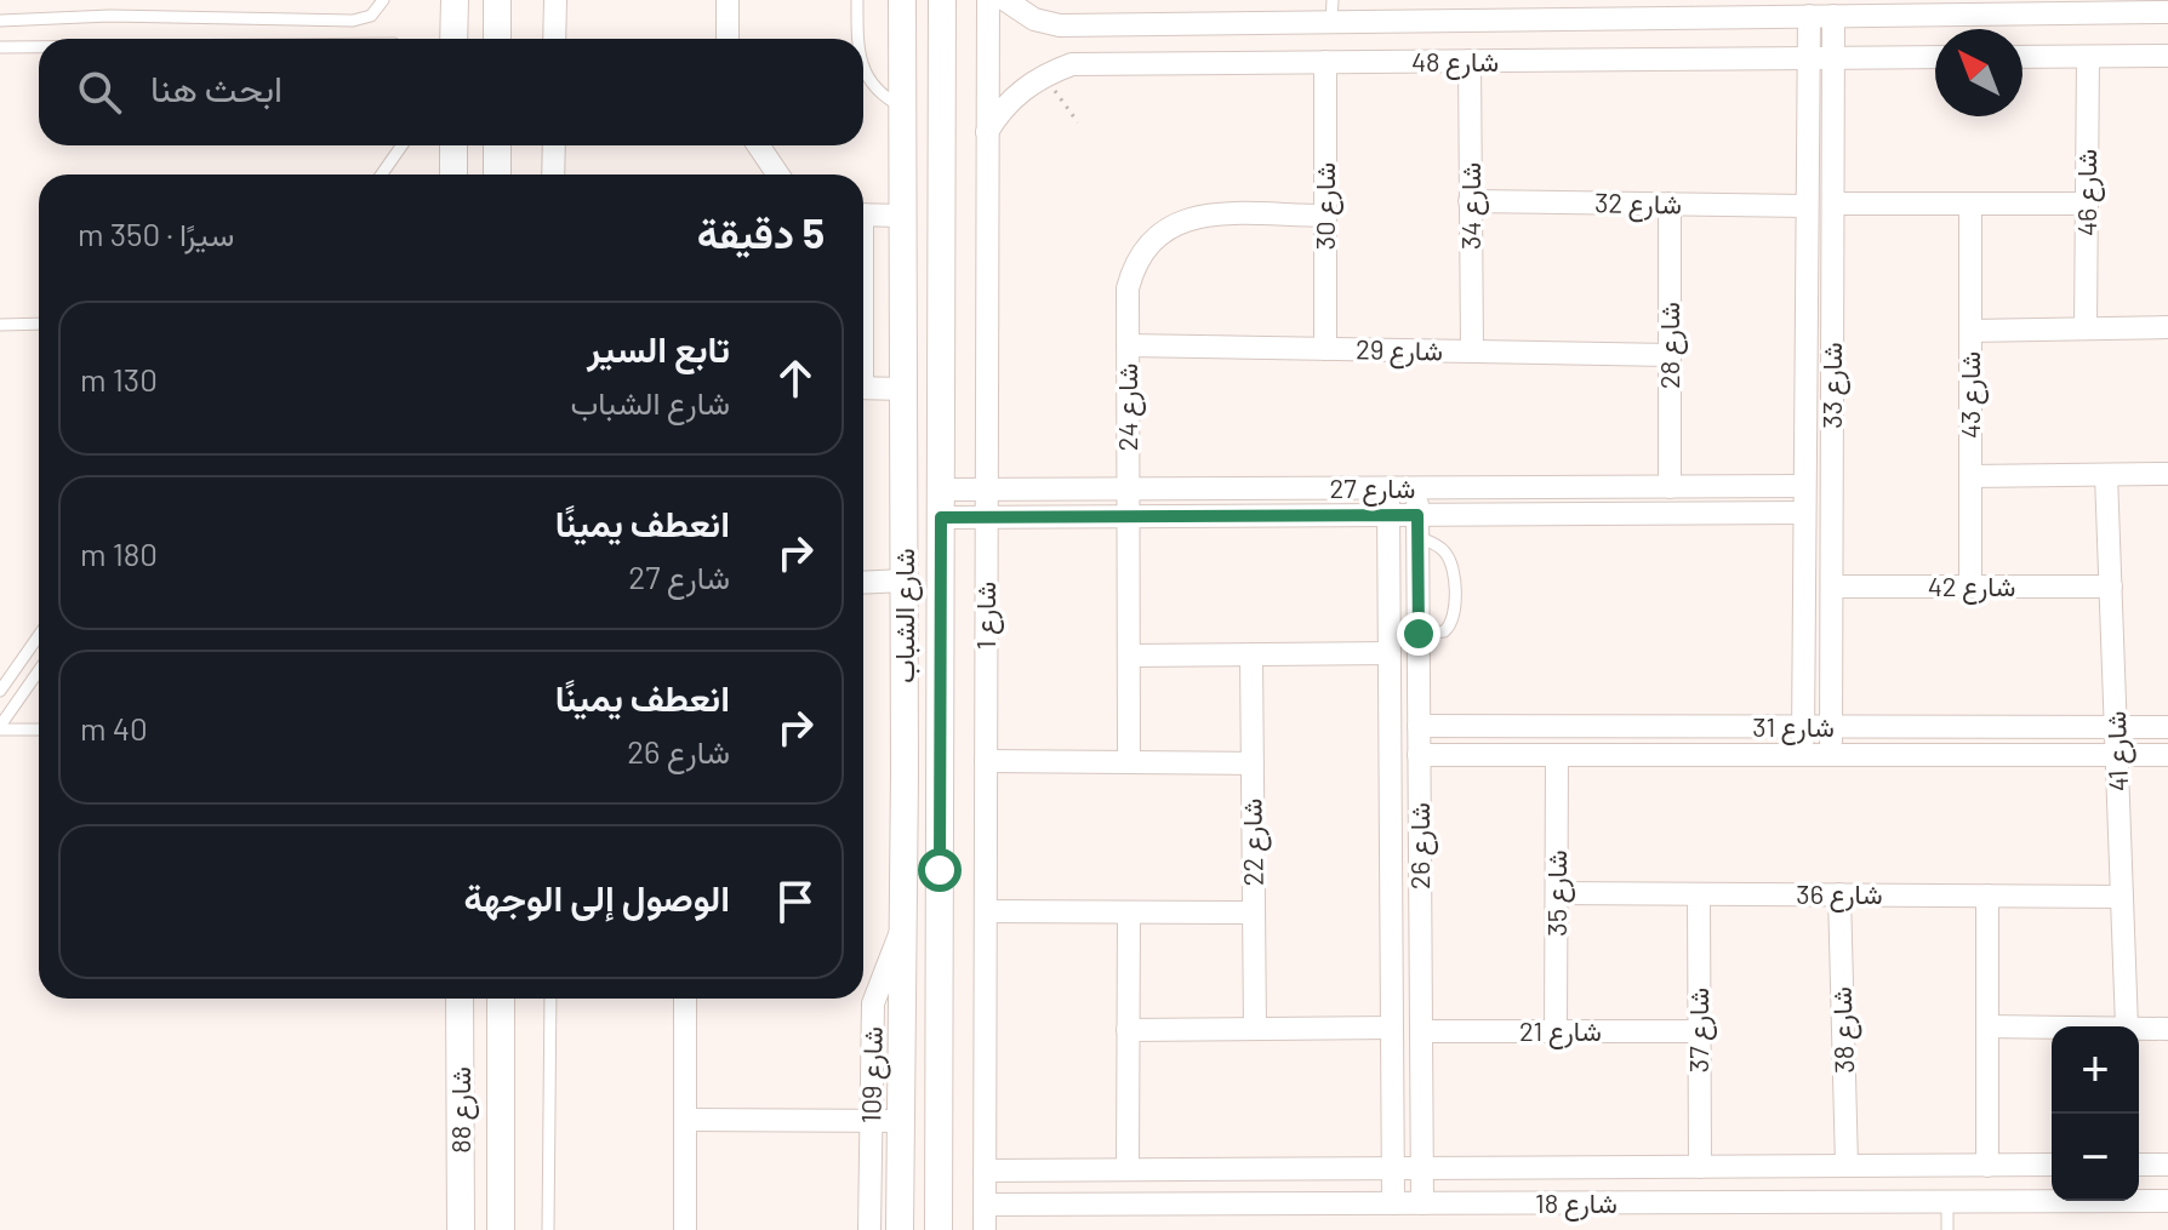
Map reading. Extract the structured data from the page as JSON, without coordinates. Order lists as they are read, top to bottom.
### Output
{
  "streets": {
    "street": [
      "شارع 48",
      "شارع 46",
      "شارع 32",
      "شارع 30",
      "شارع 34",
      "شارع 28",
      "شارع 29",
      "شارع 33",
      "شارع 43",
      "شارع 24",
      "شارع 27",
      "شارع 42",
      "شارع الشباب",
      "شارع 1",
      "شارع 31",
      "شارع 41",
      "شارع 22",
      "شارع 26",
      "شارع 35",
      "شارع 36",
      "شارع 37",
      "شارع 38",
      "شارع 21",
      "شارع 109",
      "شارع 88",
      "شارع 18"
    ]
  },
  "crossings": [
    ["شارع 48", "شارع 30"],
    ["شارع 48", "شارع 34"],
    ["شارع 48", "شارع 33"],
    ["شارع 48", "شارع 1"],
    ["شارع 32", "شارع 34"],
    ["شارع 32", "شارع 28"],
    ["شارع 32", "شارع 33"],
    ["شارع 30", "شارع 29"],
    ["شارع 30", "شارع 24"],
    ["شارع 34", "شارع 29"],
    ["شارع 28", "شارع 29"],
    ["شارع 28", "شارع 27"],
    ["شارع 29", "شارع 24"],
    ["شارع 33", "شارع 27"],
    ["شارع 33", "شارع 42"],
    ["شارع 33", "شارع 31"],
    ["شارع 43", "شارع 42"],
    ["شارع 24", "شارع 27"],
    ["شارع 27", "شارع الشباب"],
    ["شارع 27", "شارع 1"],
    ["شارع 27", "شارع 26"],
    ["شارع 42", "شارع 41"],
    ["شارع الشباب", "شارع 109"],
    ["شارع 1", "شارع 18"],
    ["شارع 31", "شارع 41"],
    ["شارع 31", "شارع 26"],
    ["شارع 31", "شارع 35"],
    ["شارع 41", "شارع 36"],
    ["شارع 26", "شارع 21"],
    ["شارع 26", "شارع 18"],
    ["شارع 35", "شارع 36"],
    ["شارع 35", "شارع 21"],
    ["شارع 36", "شارع 37"],
    ["شارع 36", "شارع 38"],
    ["شارع 37", "شارع 21"],
    ["شارع 37", "شارع 18"],
    ["شارع 38", "شارع 18"]
  ],
  "north": "top left",
  "page": {
    "search": "ابحث هنا",
    "heading": ["5 دقيقة", "سيرًا · 350 m"],
    "list": [
      ["تابع السير", "شارع الشباب", "130 m"],
      ["انعطف يمينًا", "شارع 27", "180 m"],
      ["انعطف يمينًا", "شارع 26", "40 m"],
      "الوصول إلى الوجهة"
    ],
    "map_buttons": ["+", "−"]
  }
}
